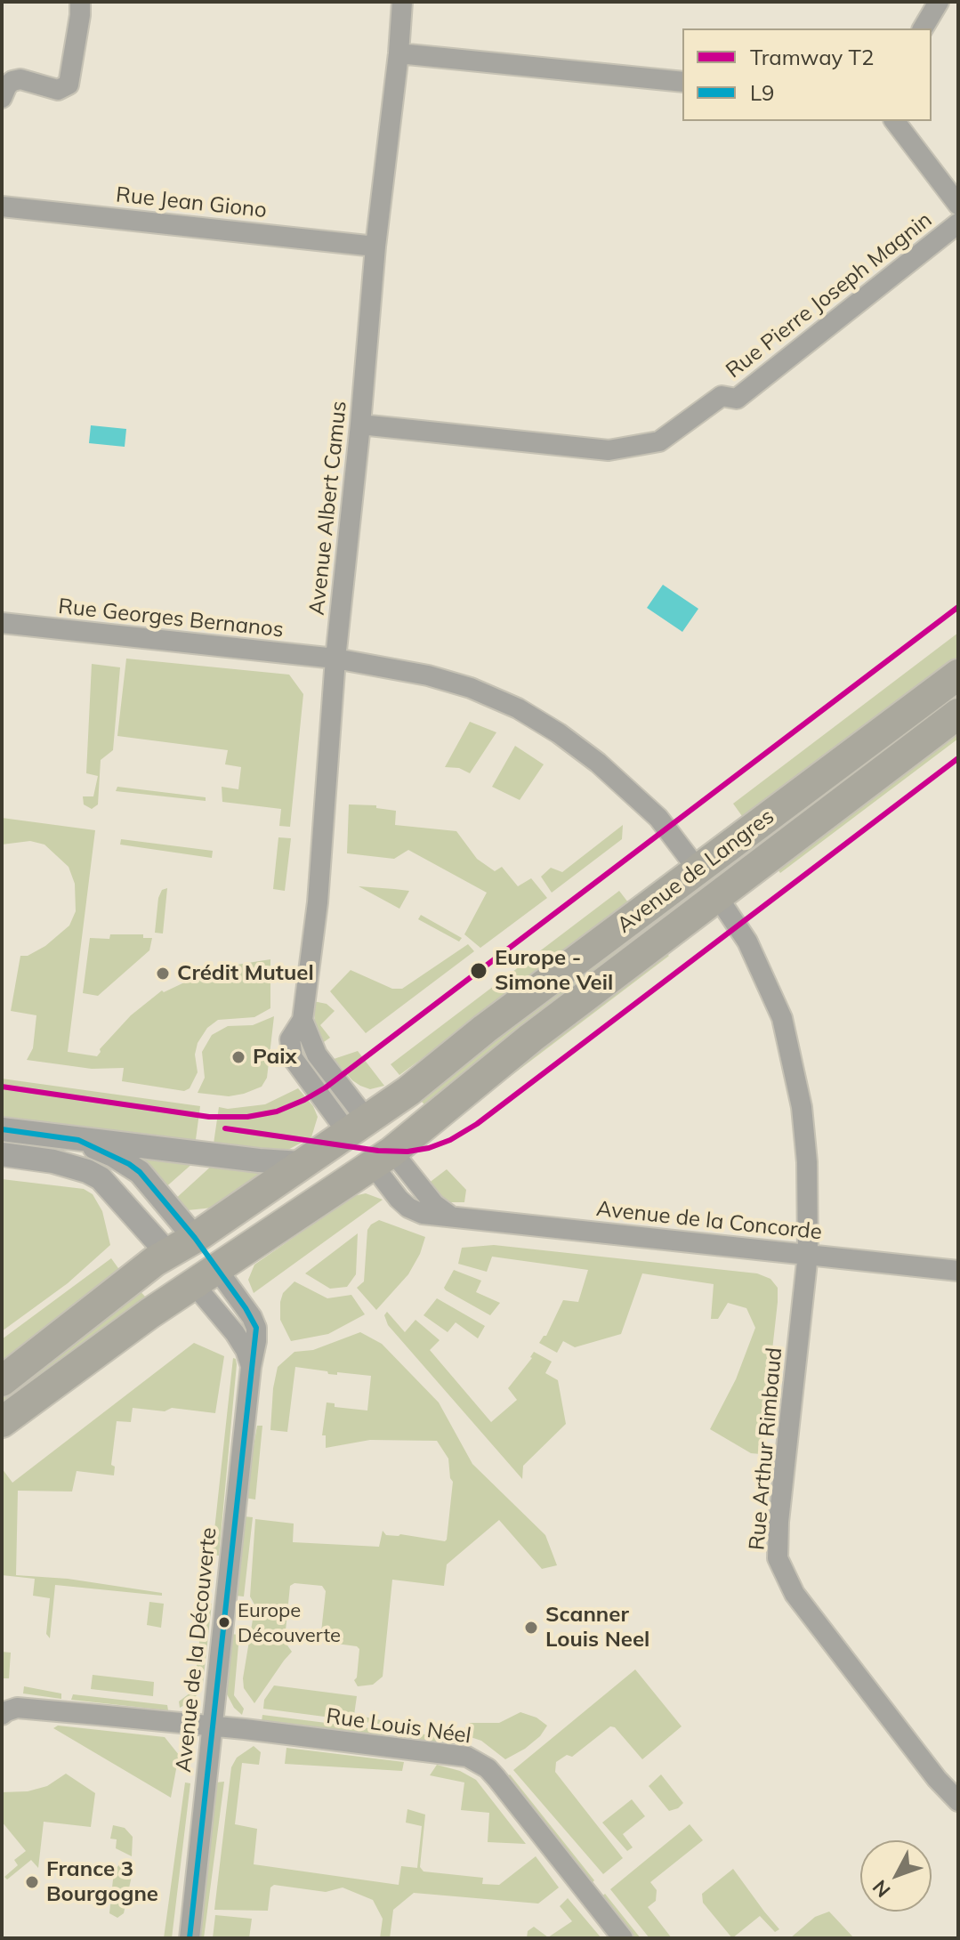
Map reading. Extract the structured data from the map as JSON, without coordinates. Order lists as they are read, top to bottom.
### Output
{
  "streets": {
    "main road": ["Avenue de Langres"],
    "street": [
      "Rue Jean Giono",
      "Rue Pierre Joseph Magnin",
      "Avenue Albert Camus",
      "Rue Georges Bernanos",
      "Avenue de la Concorde",
      "Rue Arthur Rimbaud",
      "Avenue de la Découverte",
      "Rue Louis Néel"
    ]
  },
  "crossings": [
    ["Rue Jean Giono", "Avenue Albert Camus"],
    ["Rue Pierre Joseph Magnin", "Avenue Albert Camus"],
    ["Avenue Albert Camus", "Rue Georges Bernanos"],
    ["Avenue Albert Camus", "Avenue de Langres"],
    ["Rue Georges Bernanos", "Avenue de Langres"],
    ["Avenue de Langres", "Avenue de la Concorde"],
    ["Avenue de Langres", "Rue Arthur Rimbaud"],
    ["Avenue de Langres", "Avenue de la Découverte"],
    ["Avenue de la Concorde", "Rue Arthur Rimbaud"],
    ["Avenue de la Découverte", "Rue Louis Néel"]
  ],
  "places": [
    "Europe - Simone Veil",
    "Crédit Mutuel",
    "Paix",
    "Europe Découverte",
    "Scanner Louis Neel",
    "France 3 Bourgogne"
  ],
  "lines": ["tram line T2", "transit line L9"],
  "legend": ["Tramway T2", "L9"],
  "north": "bottom left"
}
